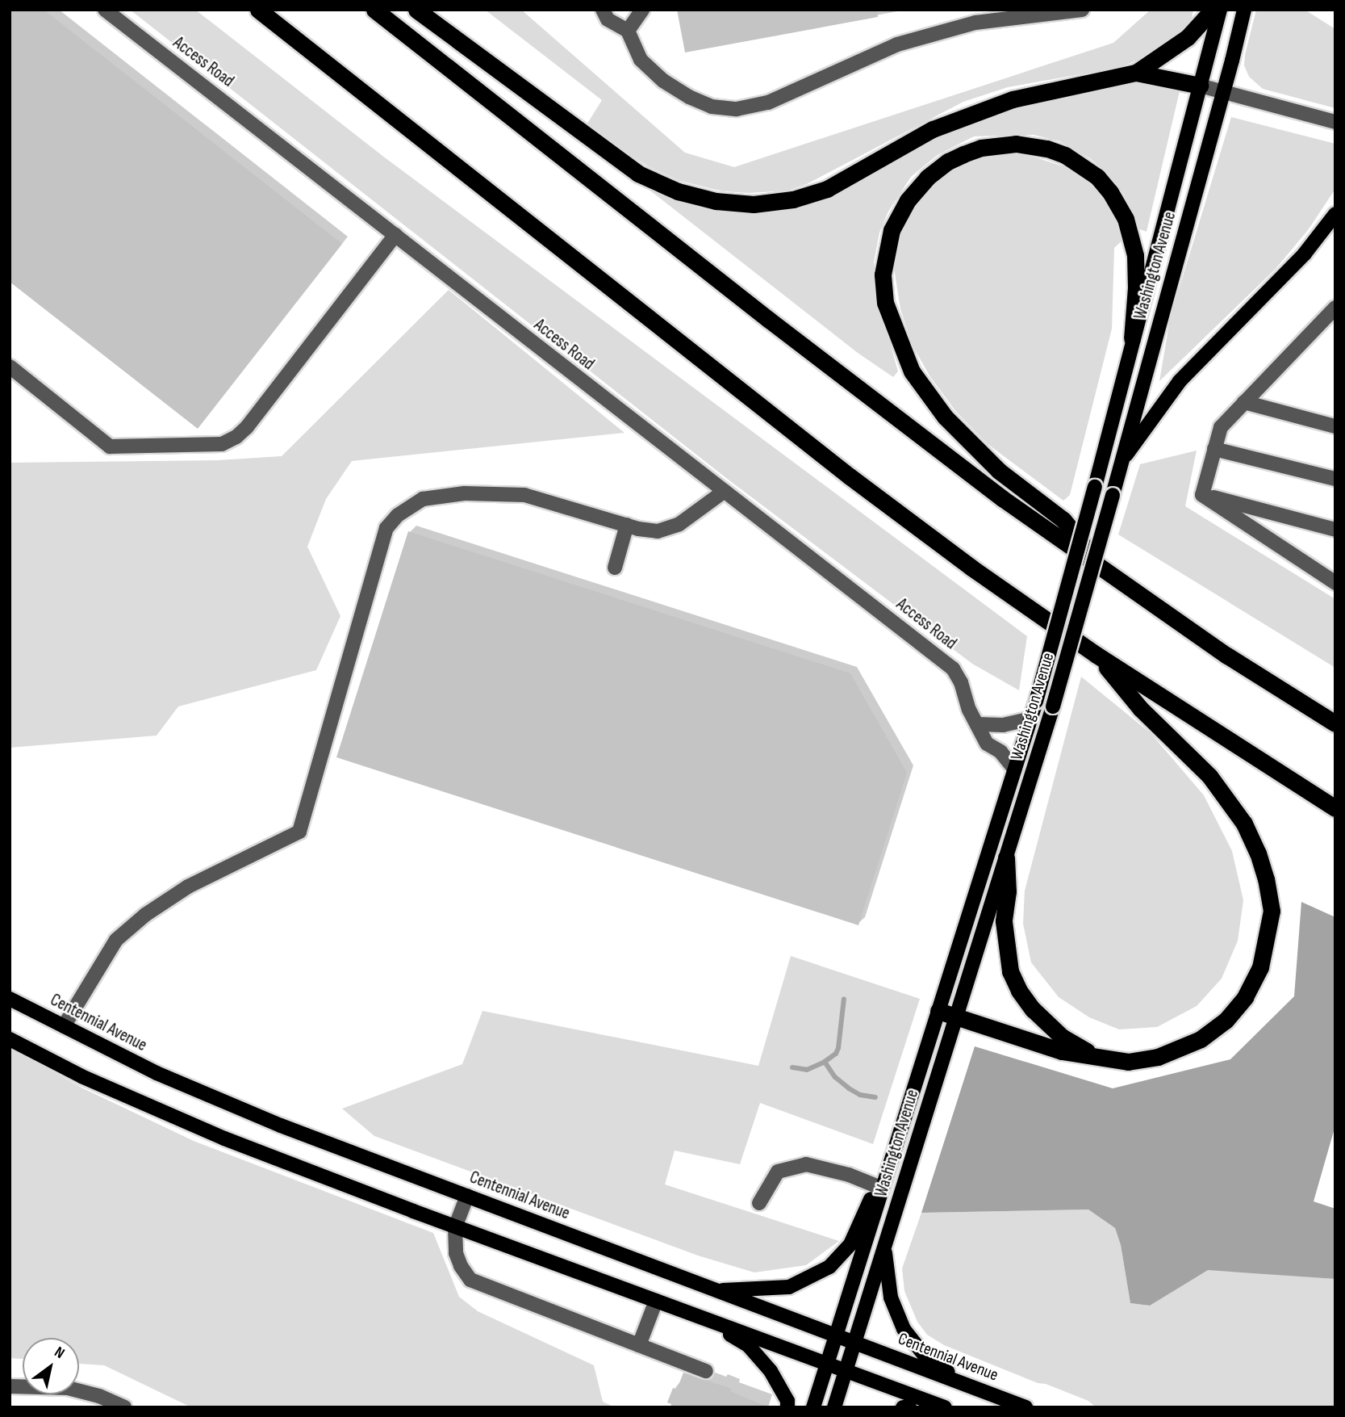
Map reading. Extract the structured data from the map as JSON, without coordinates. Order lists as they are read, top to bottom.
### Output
{
  "streets": {
    "main road": ["Washington Avenue", "Centennial Avenue"],
    "lane": ["Access Road"]
  },
  "crossings": [
    ["Access Road", "Washington Avenue"],
    ["Washington Avenue", "Centennial Avenue"]
  ],
  "north": "top right"
}
